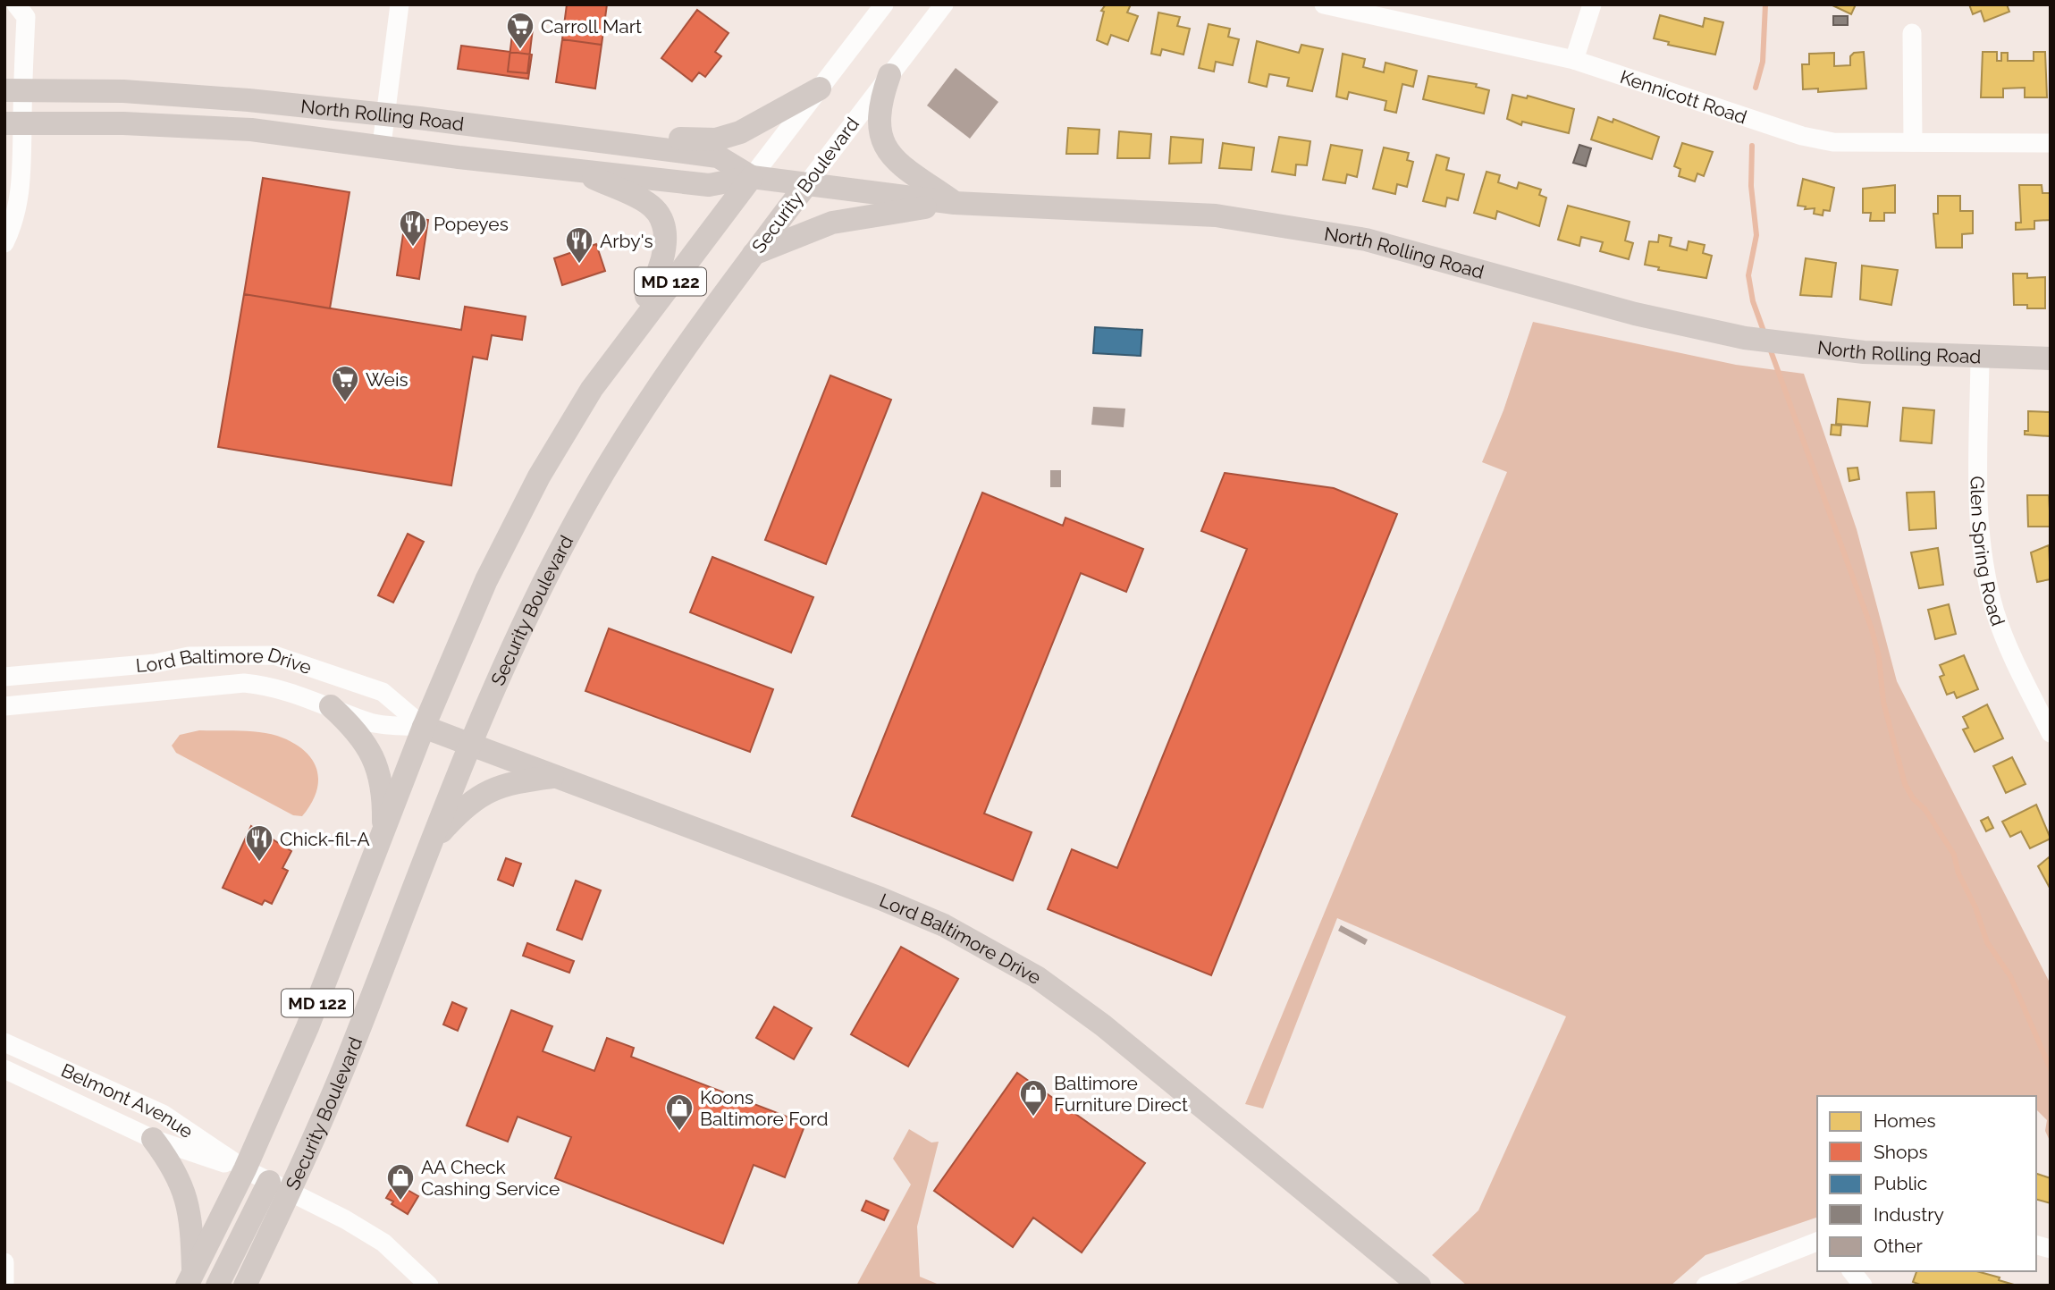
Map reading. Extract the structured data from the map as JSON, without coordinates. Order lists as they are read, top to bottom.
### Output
{
  "streets": {
    "main road": [
      "North Rolling Road",
      "Security Boulevard",
      "MD 122",
      "Lord Baltimore Drive"
    ],
    "street": ["Kennicott Road", "Glen Spring Road", "Belmont Avenue"]
  },
  "crossings": [
    ["North Rolling Road", "Security Boulevard"],
    ["North Rolling Road", "MD 122"],
    ["North Rolling Road", "Glen Spring Road"],
    ["Security Boulevard", "Lord Baltimore Drive"],
    ["Security Boulevard", "Belmont Avenue"],
    ["MD 122", "Lord Baltimore Drive"],
    ["MD 122", "Belmont Avenue"]
  ],
  "places": {
    "supermarket": ["Carroll Mart", "Weis"],
    "restaurant": ["Popeyes", "Arby's", "Chick-fil-A"],
    "shop": ["Baltimore Furniture Direct", "Koons Baltimore Ford", "AA Check Cashing Service"]
  },
  "legend": [
    "Homes",
    "Shops",
    "Public",
    "Industry",
    "Other"
  ]
}
